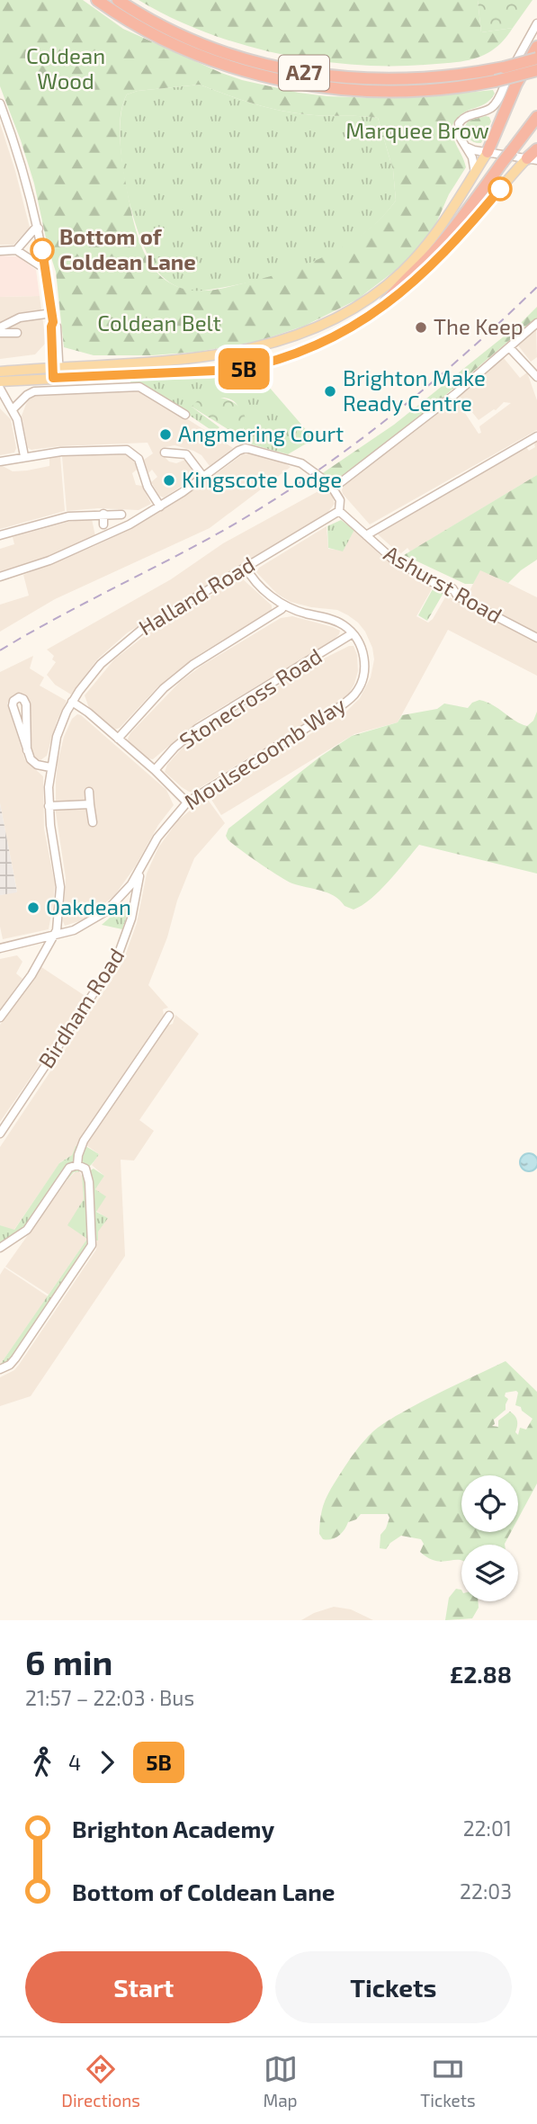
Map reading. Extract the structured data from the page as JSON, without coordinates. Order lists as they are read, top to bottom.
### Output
{
  "streets": {
    "highway": ["A27"],
    "street": [
      "Ashurst Road",
      "Halland Road",
      "Stonecross Road",
      "Moulsecoomb Way",
      "Birdham Road"
    ]
  },
  "crossings": [
    ["Ashurst Road", "Halland Road"],
    ["Halland Road", "Moulsecoomb Way"],
    ["Stonecross Road", "Moulsecoomb Way"],
    ["Moulsecoomb Way", "Birdham Road"]
  ],
  "parks": ["Coldean Wood", "Marquee Brow", "Coldean Belt"],
  "places": [
    "Bottom of Coldean Lane",
    "The Keep",
    "Brighton Make Ready Centre",
    "Angmering Court",
    "Kingscote Lodge",
    "Oakdean"
  ],
  "lines": ["bus line 5B"],
  "page": {
    "on_map": "5B",
    "heading": ["6 min", "21:57 – 22:03 · Bus", "£2.88"],
    "legs": ["4", "5B"],
    "list": [
      {
        "name": "Brighton Academy",
        "value": "22:01"
      },
      {
        "name": "Bottom of Coldean Lane",
        "value": "22:03"
      }
    ],
    "buttons": ["Start", "Tickets"],
    "tabs": ["Directions", "Map", "Tickets"]
  }
}
